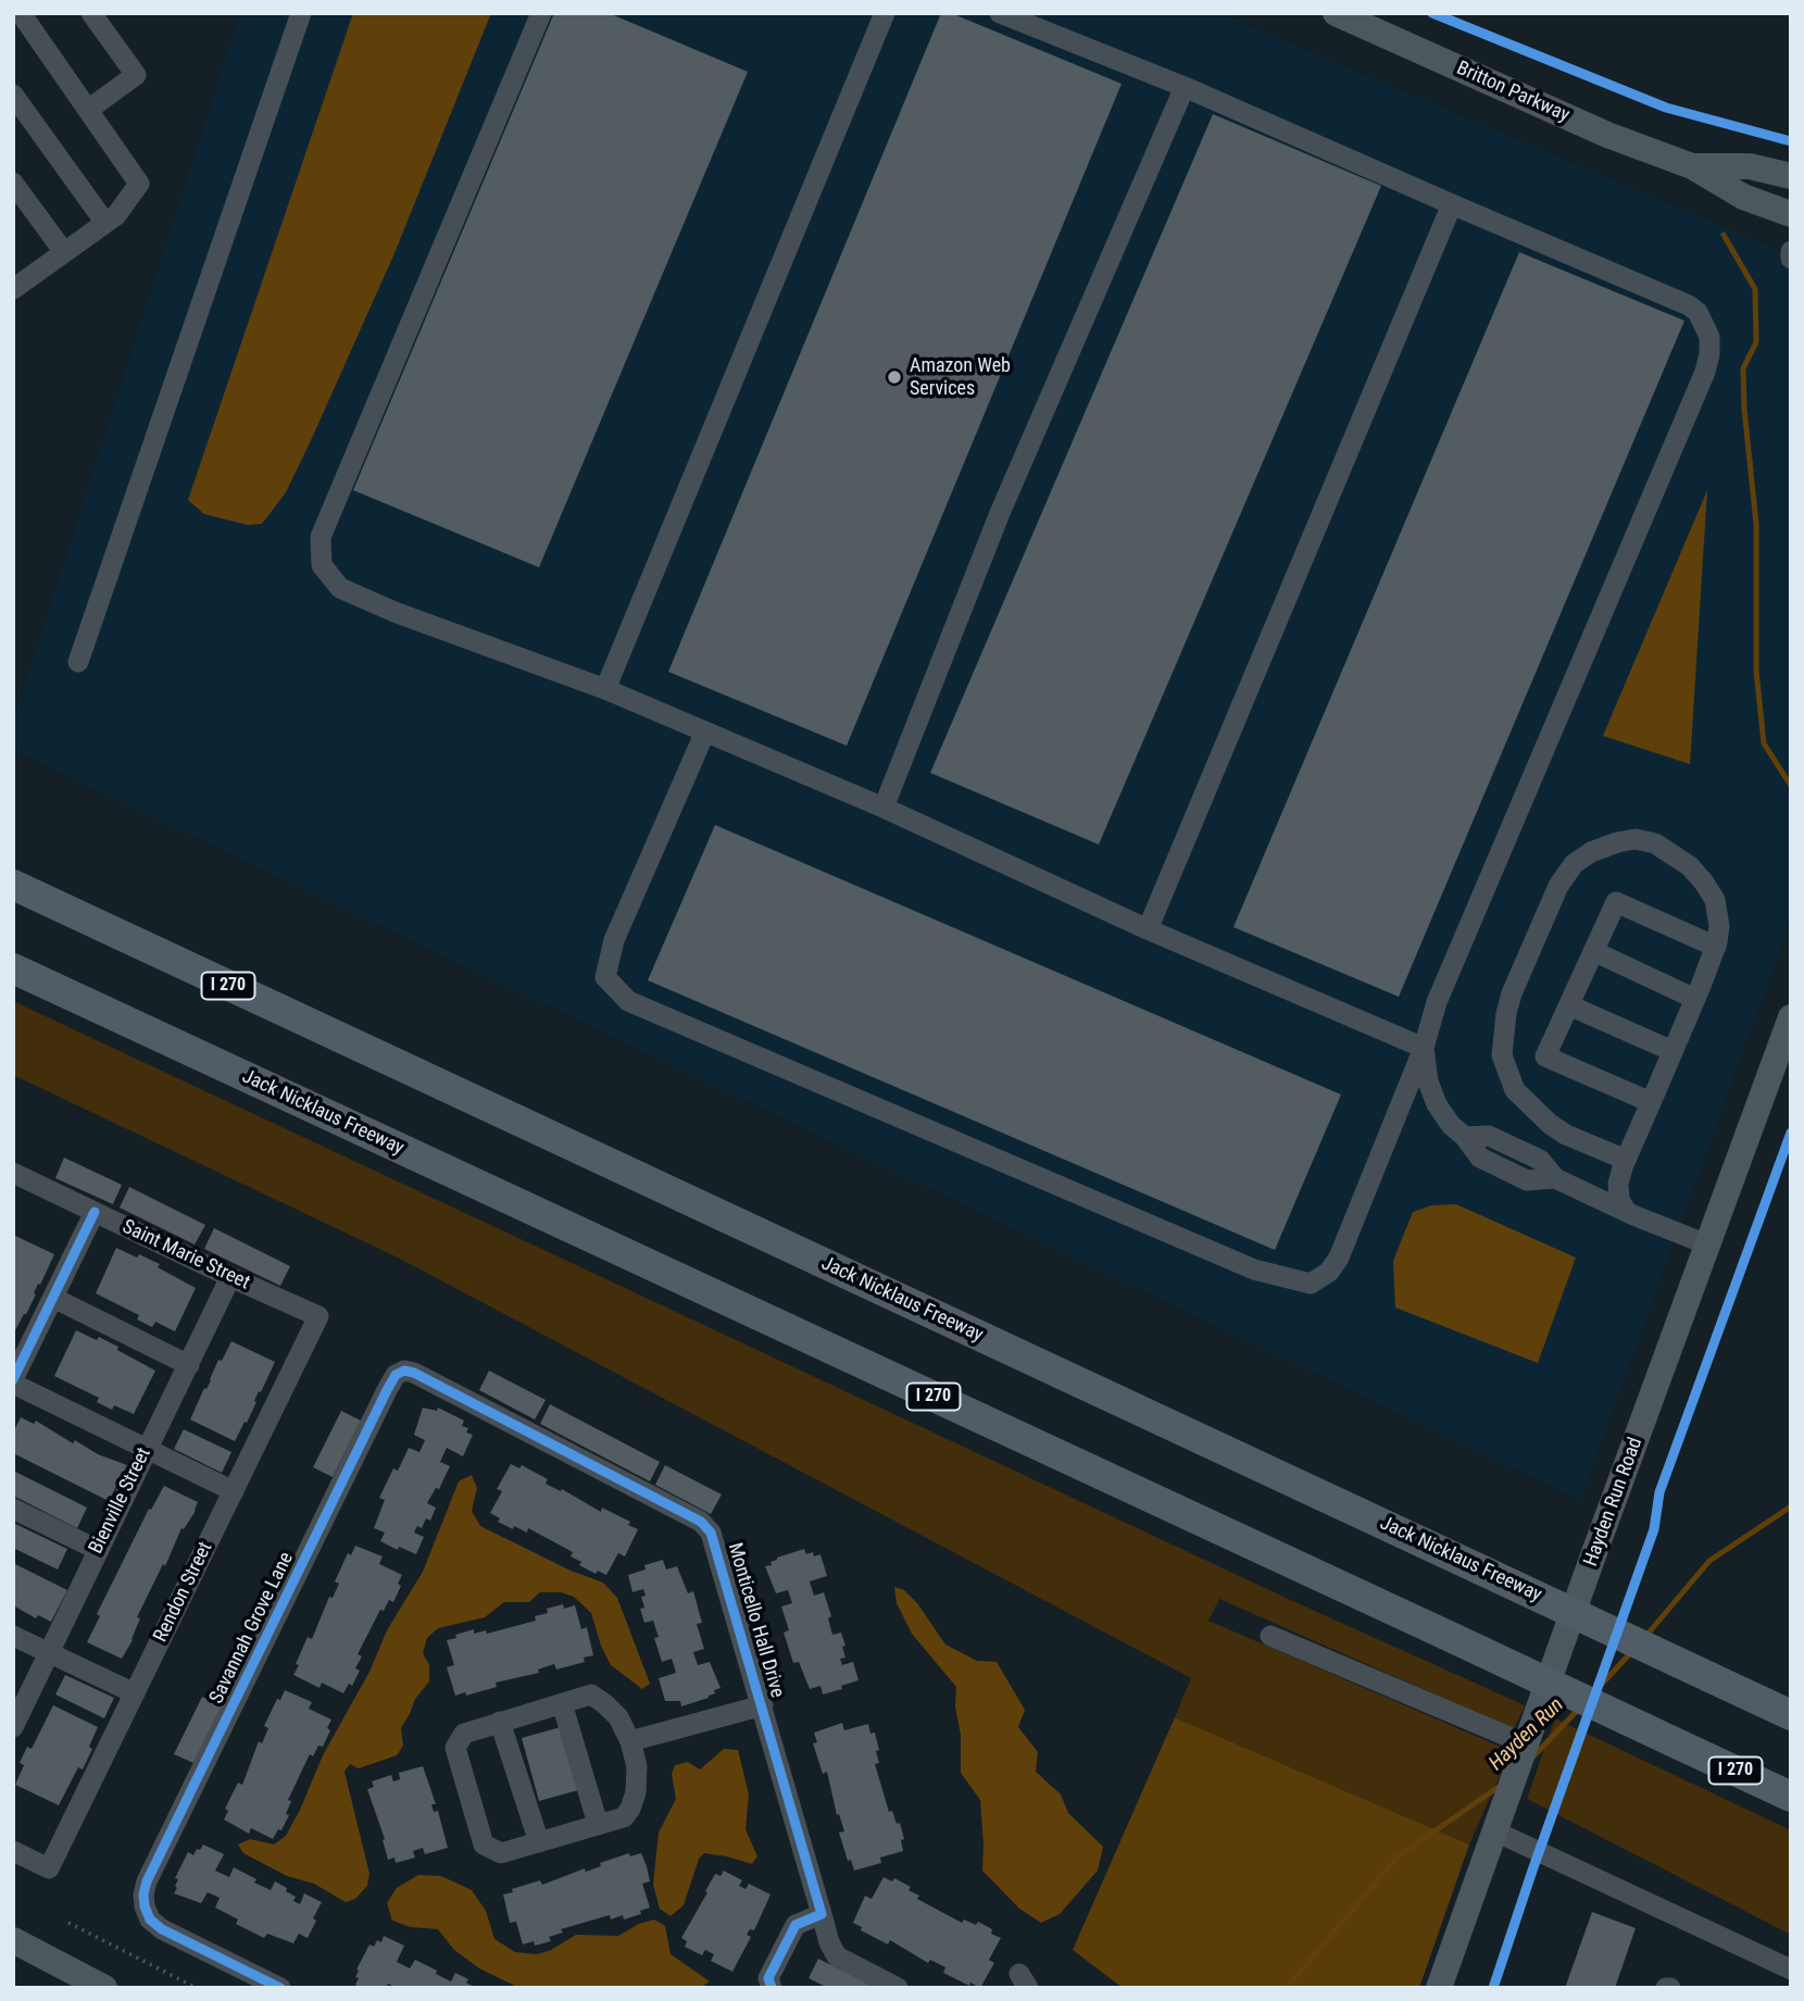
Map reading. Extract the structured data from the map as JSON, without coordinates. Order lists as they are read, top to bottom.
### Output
{
  "streets": {
    "highway": ["I 270", "Jack Nicklaus Freeway"],
    "main road": ["Britton Parkway", "Hayden Run Road"],
    "street": [
      "Saint Marie Street",
      "Bienville Street",
      "Rendon Street",
      "Monticello Hall Drive",
      "Savannah Grove Lane"
    ]
  },
  "crossings": [
    ["Saint Marie Street", "Bienville Street"],
    ["Saint Marie Street", "Rendon Street"],
    ["Monticello Hall Drive", "Savannah Grove Lane"]
  ],
  "water": ["Hayden Run"],
  "places": ["Amazon Web Services"]
}
